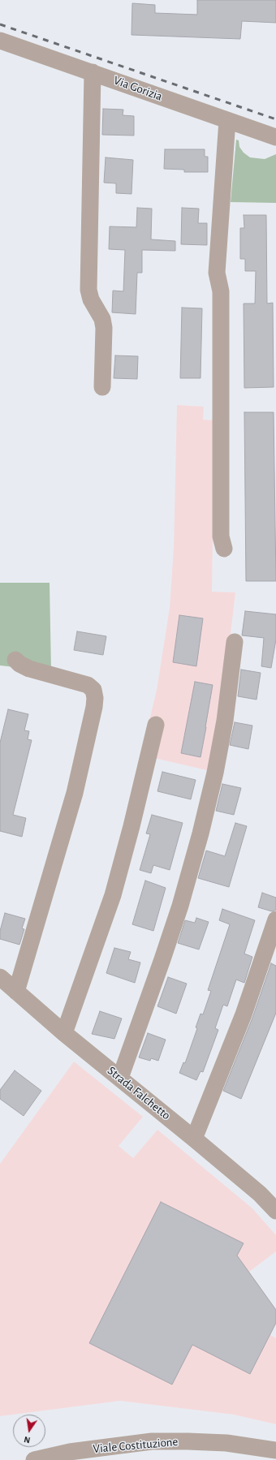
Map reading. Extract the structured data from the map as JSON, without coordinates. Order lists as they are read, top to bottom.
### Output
{
  "streets": {
    "street": ["Via Gorizia", "Strada Falchetto", "Viale Costituzione"]
  },
  "north": "bottom"
}
